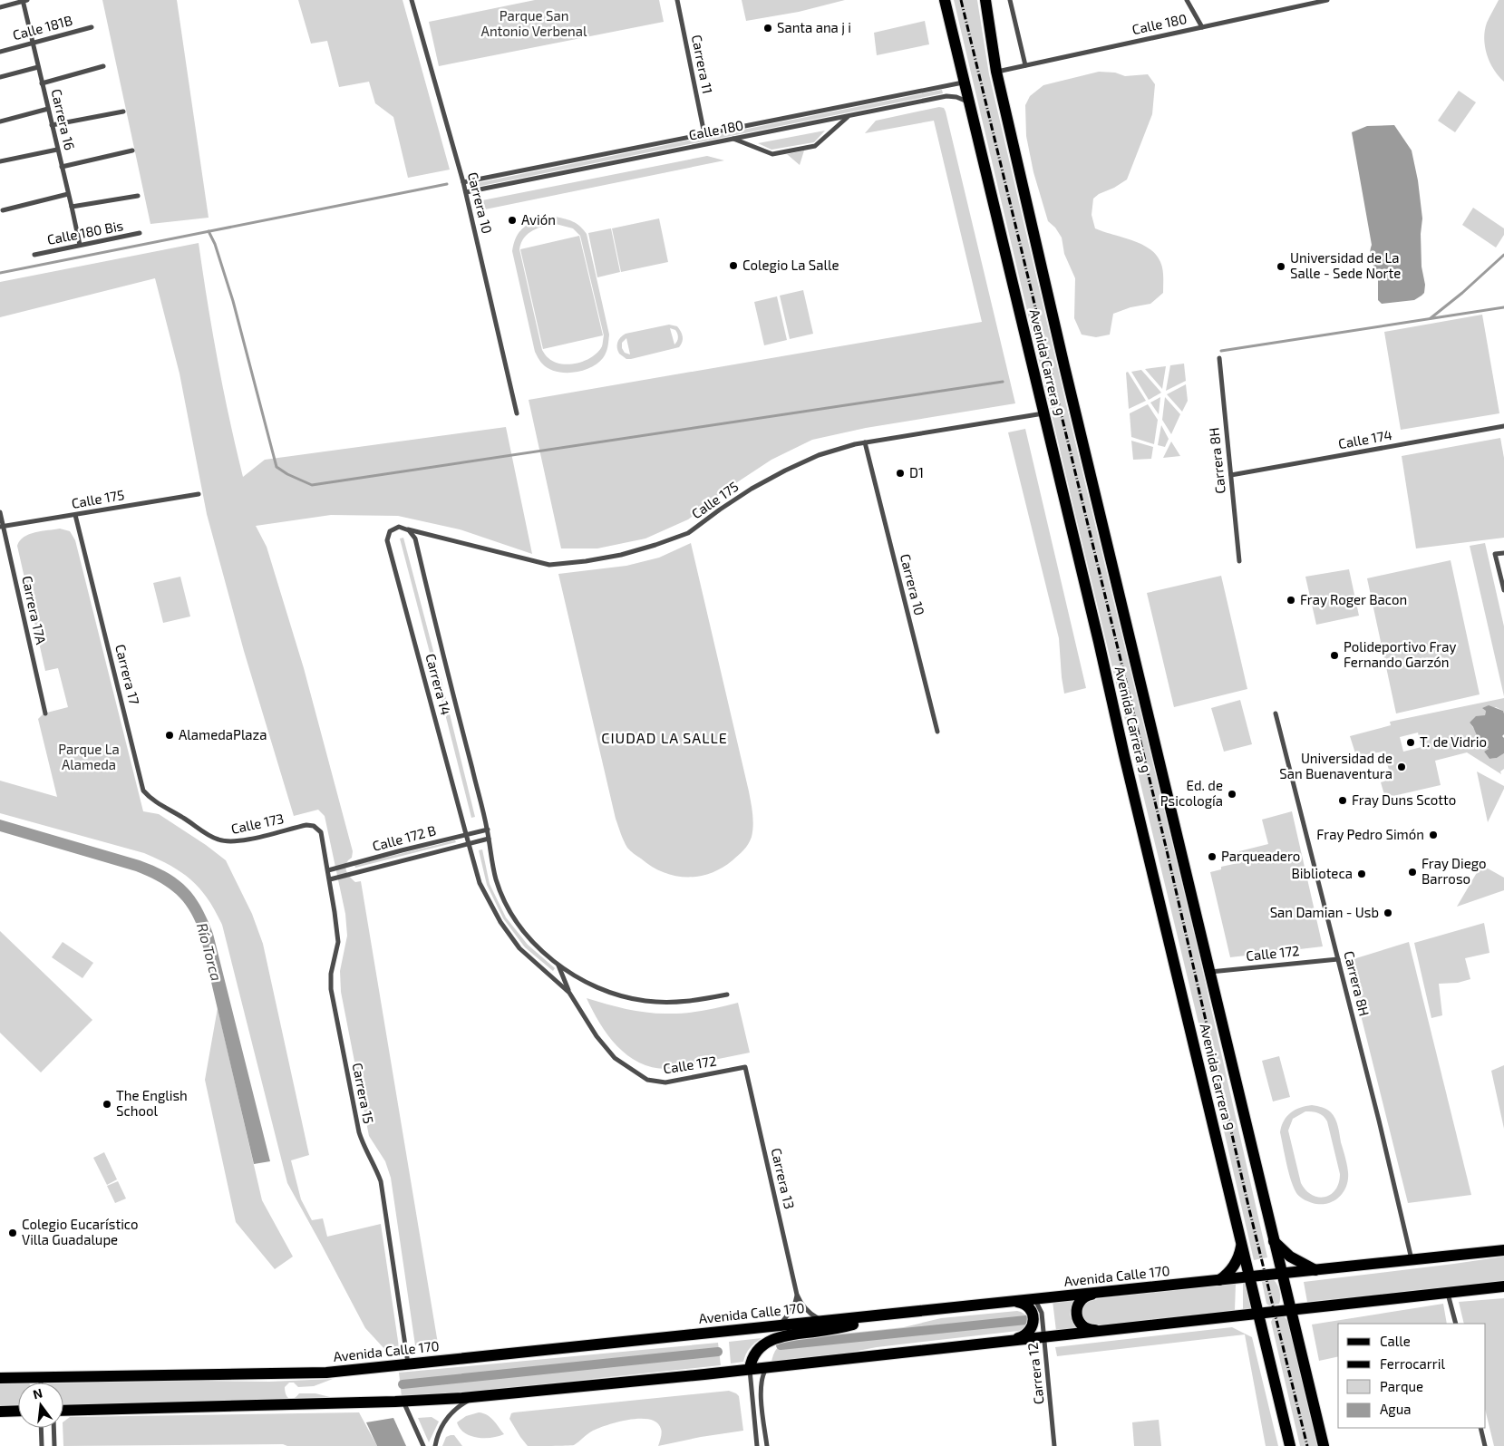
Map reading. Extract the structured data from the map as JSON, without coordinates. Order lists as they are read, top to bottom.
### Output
{
  "streets": {
    "main road": ["Avenida Carrera 9", "Avenida Calle 170"],
    "street": [
      "Calle 180",
      "Calle 181B",
      "Carrera 11",
      "Carrera 16",
      "Carrera 10",
      "Calle 180 Bis",
      "Calle 174",
      "Carrera 8H",
      "Calle 175",
      "Carrera 17A",
      "Carrera 17",
      "Carrera 14",
      "Calle 173",
      "Calle 172 B",
      "Calle 172",
      "Carrera 15",
      "Carrera 13",
      "Carrera 12"
    ]
  },
  "crossings": [
    ["Calle 180", "Carrera 11"],
    ["Calle 180", "Carrera 10"],
    ["Calle 180", "Avenida Carrera 9"],
    ["Calle 181B", "Carrera 16"],
    ["Carrera 16", "Calle 180 Bis"],
    ["Carrera 10", "Calle 175"],
    ["Avenida Carrera 9", "Calle 175"],
    ["Avenida Carrera 9", "Calle 172"],
    ["Avenida Carrera 9", "Avenida Calle 170"],
    ["Calle 174", "Carrera 8H"],
    ["Carrera 8H", "Calle 172"],
    ["Carrera 8H", "Avenida Calle 170"],
    ["Calle 175", "Carrera 17A"],
    ["Calle 175", "Carrera 17"],
    ["Calle 175", "Carrera 14"],
    ["Carrera 17", "Calle 173"],
    ["Carrera 14", "Calle 172 B"],
    ["Carrera 14", "Calle 172"],
    ["Calle 173", "Carrera 15"],
    ["Calle 172 B", "Carrera 15"],
    ["Calle 172", "Carrera 13"],
    ["Carrera 15", "Avenida Calle 170"],
    ["Carrera 13", "Avenida Calle 170"],
    ["Avenida Calle 170", "Carrera 12"]
  ],
  "districts": ["CIUDAD LA SALLE"],
  "water": ["Río Torca"],
  "parks": ["Parque San Antonio Verbenal", "Parque La Alameda"],
  "places": [
    "Santa ana j i",
    "Avión",
    "Colegio La Salle",
    "Universidad de La Salle - Sede Norte",
    "D1",
    "Fray Roger Bacon",
    "Polideportivo Fray Fernando Garzón",
    "AlamedaPlaza",
    "T. de Vidrio",
    "Universidad de San Buenaventura",
    "Ed. de Psicología",
    "Fray Duns Scotto",
    "Fray Pedro Simón",
    "Parqueadero",
    "Fray Diego Barroso",
    "Biblioteca",
    "San Damian - Usb",
    "The English School",
    "Colegio Eucarístico Villa Guadalupe"
  ],
  "legend": [
    "Calle",
    "Ferrocarril",
    "Parque",
    "Agua"
  ],
  "north": "top"
}
